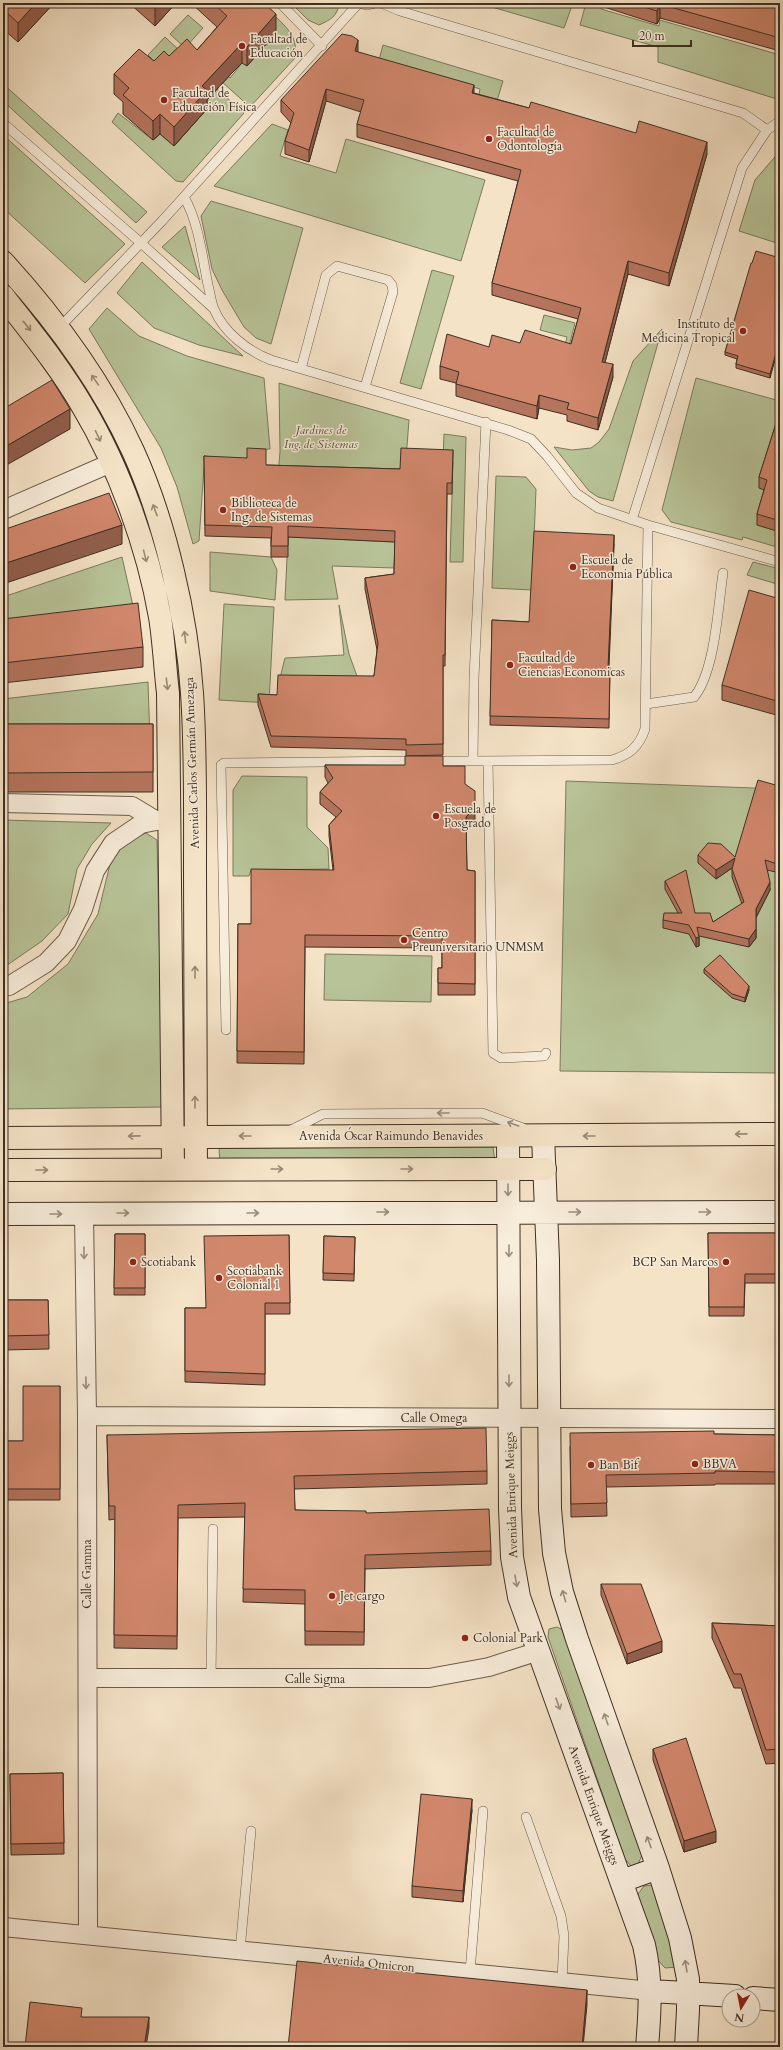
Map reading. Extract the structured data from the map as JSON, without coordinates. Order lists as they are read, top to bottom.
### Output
{
  "streets": {
    "main road": [
      "Avenida Carlos Germán Amezaga",
      "Avenida Óscar Raimundo Benavides",
      "Avenida Enrique Meiggs",
      "Avenida Omicron"
    ],
    "street": ["Calle Omega", "Calle Gamma", "Calle Sigma"]
  },
  "crossings": [
    ["Avenida Carlos Germán Amezaga", "Avenida Óscar Raimundo Benavides"],
    ["Avenida Óscar Raimundo Benavides", "Avenida Enrique Meiggs"],
    ["Calle Omega", "Avenida Enrique Meiggs"],
    ["Calle Omega", "Calle Gamma"],
    ["Avenida Enrique Meiggs", "Calle Sigma"],
    ["Avenida Enrique Meiggs", "Avenida Omicron"],
    ["Calle Gamma", "Calle Sigma"],
    ["Calle Gamma", "Avenida Omicron"]
  ],
  "parks": ["Jardines de Ing. de Sistemas"],
  "places": [
    "Facultad de Educación",
    "Facultad de Educación Física",
    "Facultad de Odontología",
    "Instituto de Medicina Tropical",
    "Biblioteca de Ing. de Sistemas",
    "Escuela de Economia Pública",
    "Facultad de Ciencias Economicas",
    "Escuela de Posgrado",
    "Centro Preuniversitario UNMSM",
    "Scotiabank",
    "BCP San Marcos",
    "Scotiabank Colonial 1",
    "BBVA",
    "Ban Bif",
    "Jet cargo",
    "Colonial Park"
  ],
  "scale_bar": "20 m",
  "north": "bottom"
}
